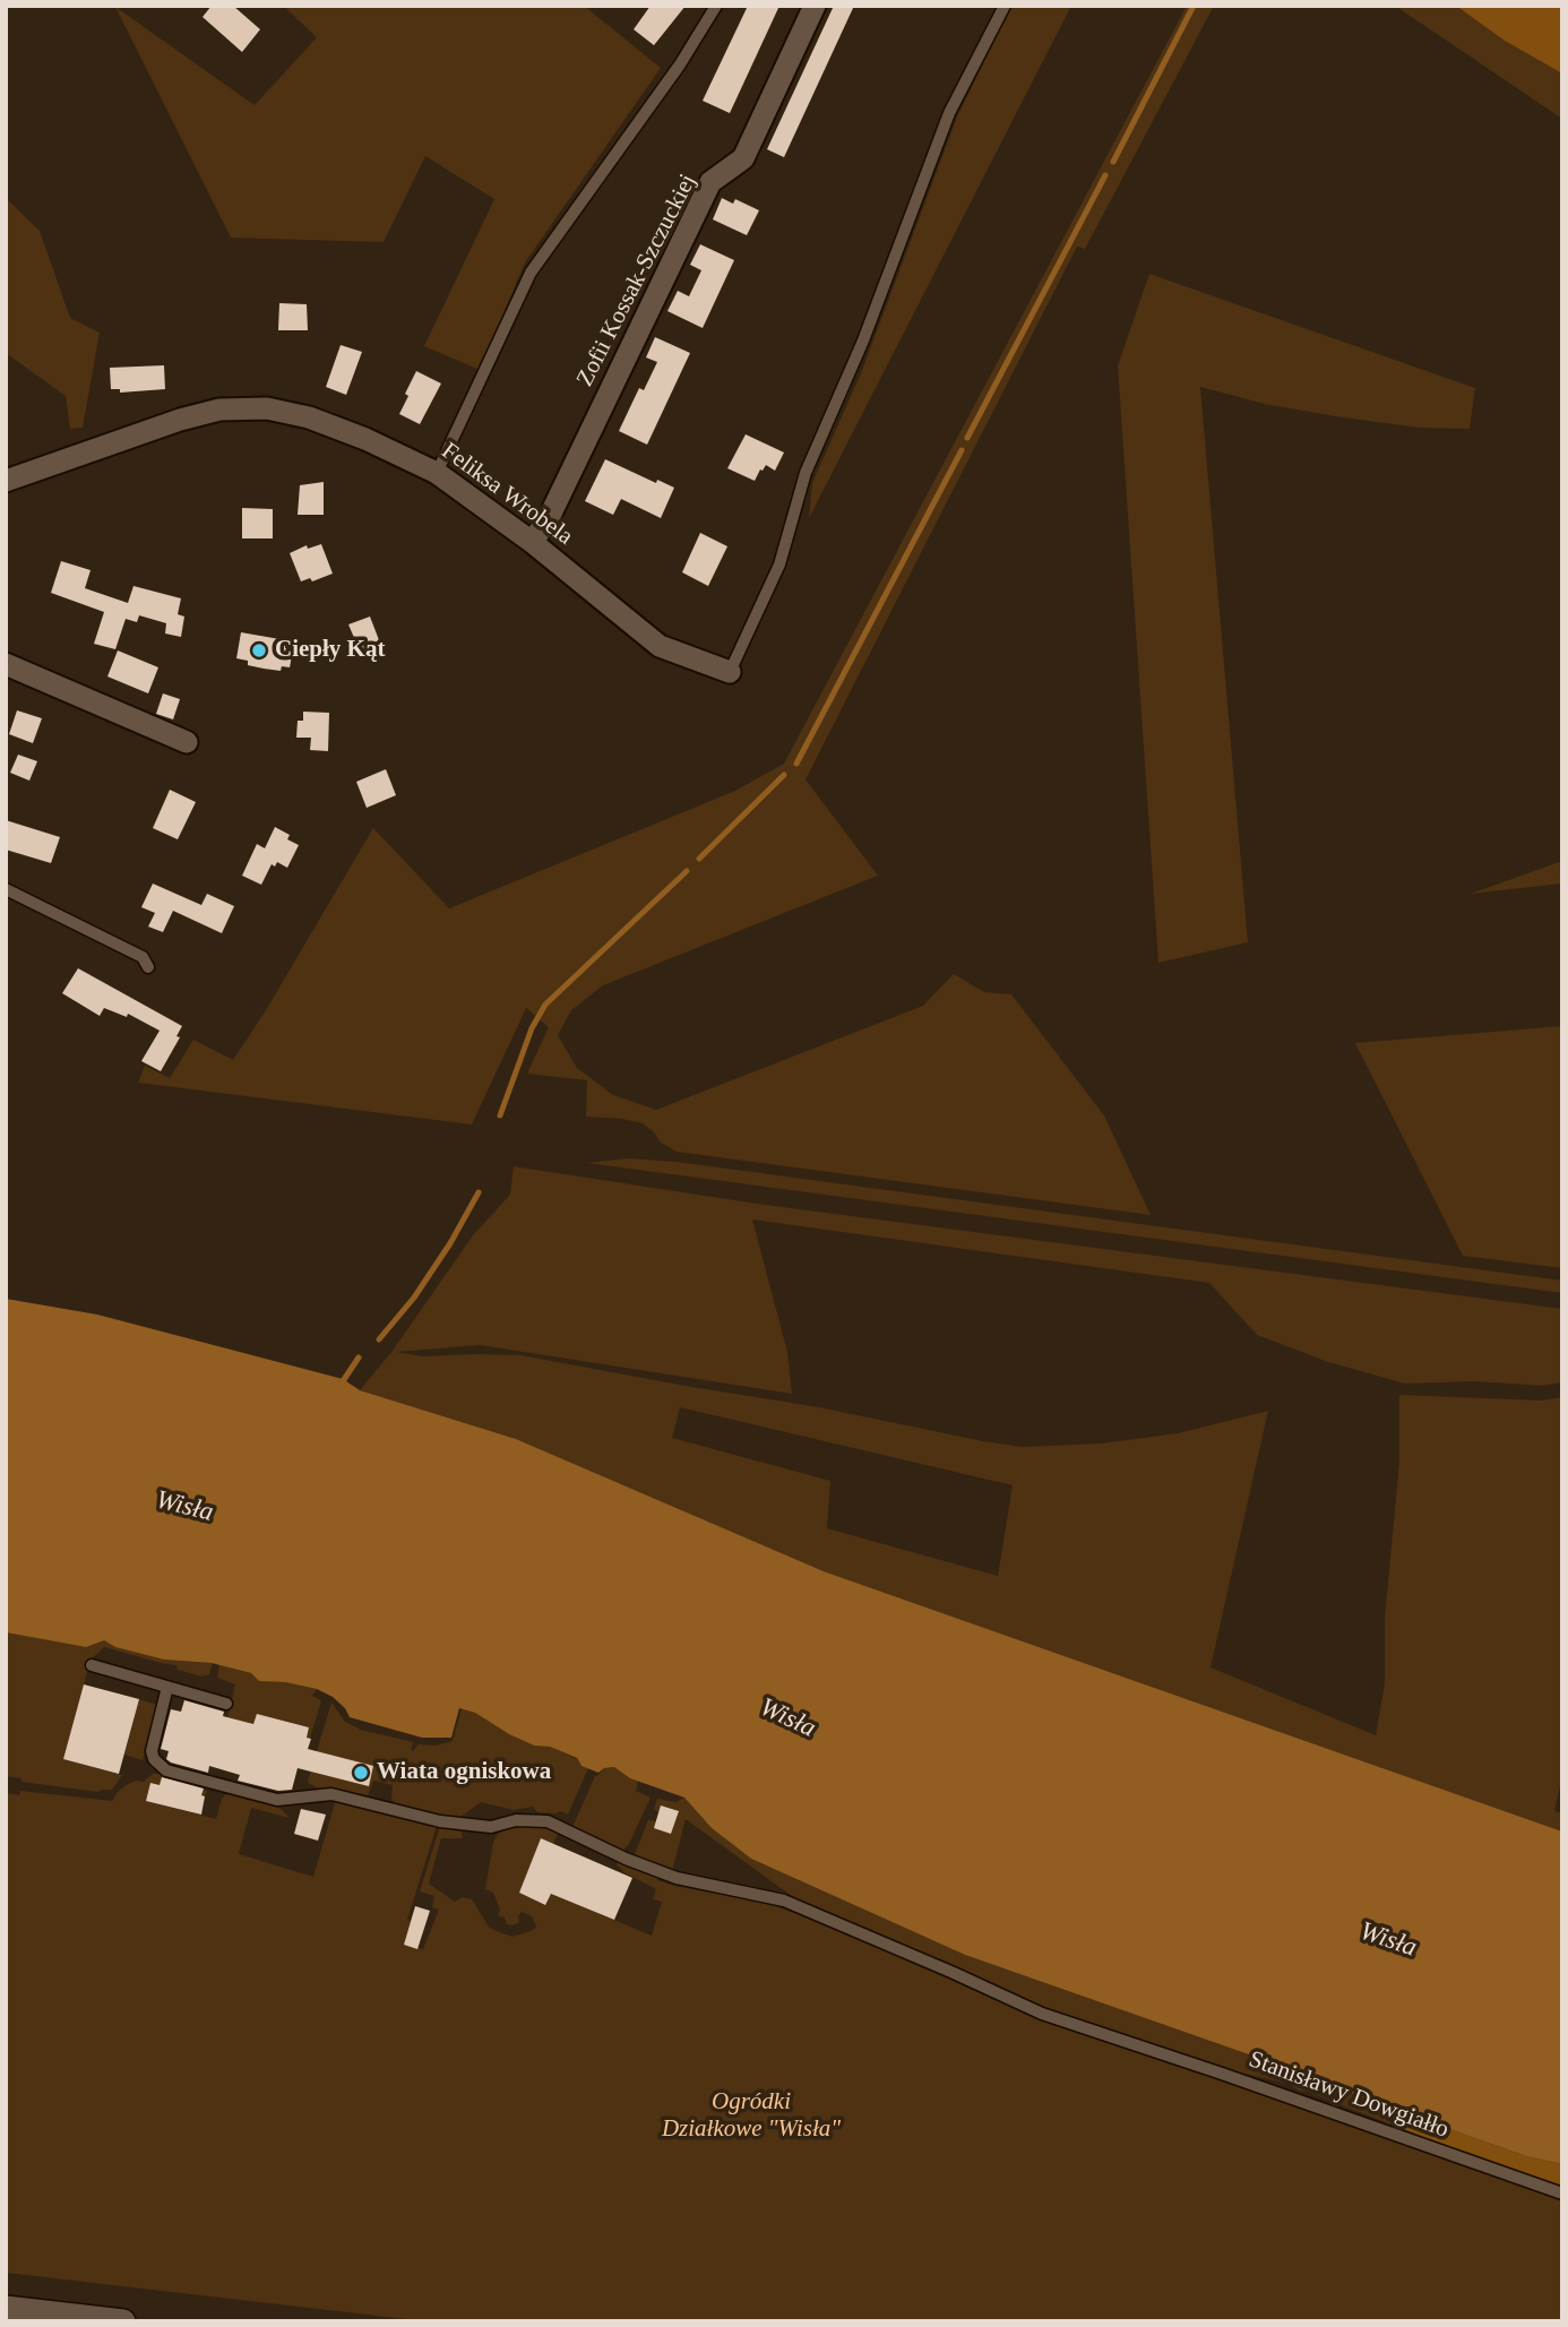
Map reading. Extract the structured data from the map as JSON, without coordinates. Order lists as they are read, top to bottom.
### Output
{
  "streets": {
    "street": ["Zofii Kossak-Szczuckiej", "Feliksa Wrobela"],
    "lane": ["Stanisławy Dowgiałło"]
  },
  "crossings": [
    ["Zofii Kossak-Szczuckiej", "Feliksa Wrobela"]
  ],
  "water": ["Wisła"],
  "parks": ["Ogródki Działkowe \"Wisła\""],
  "places": ["Ciepły Kąt", "Wiata ogniskowa"]
}
